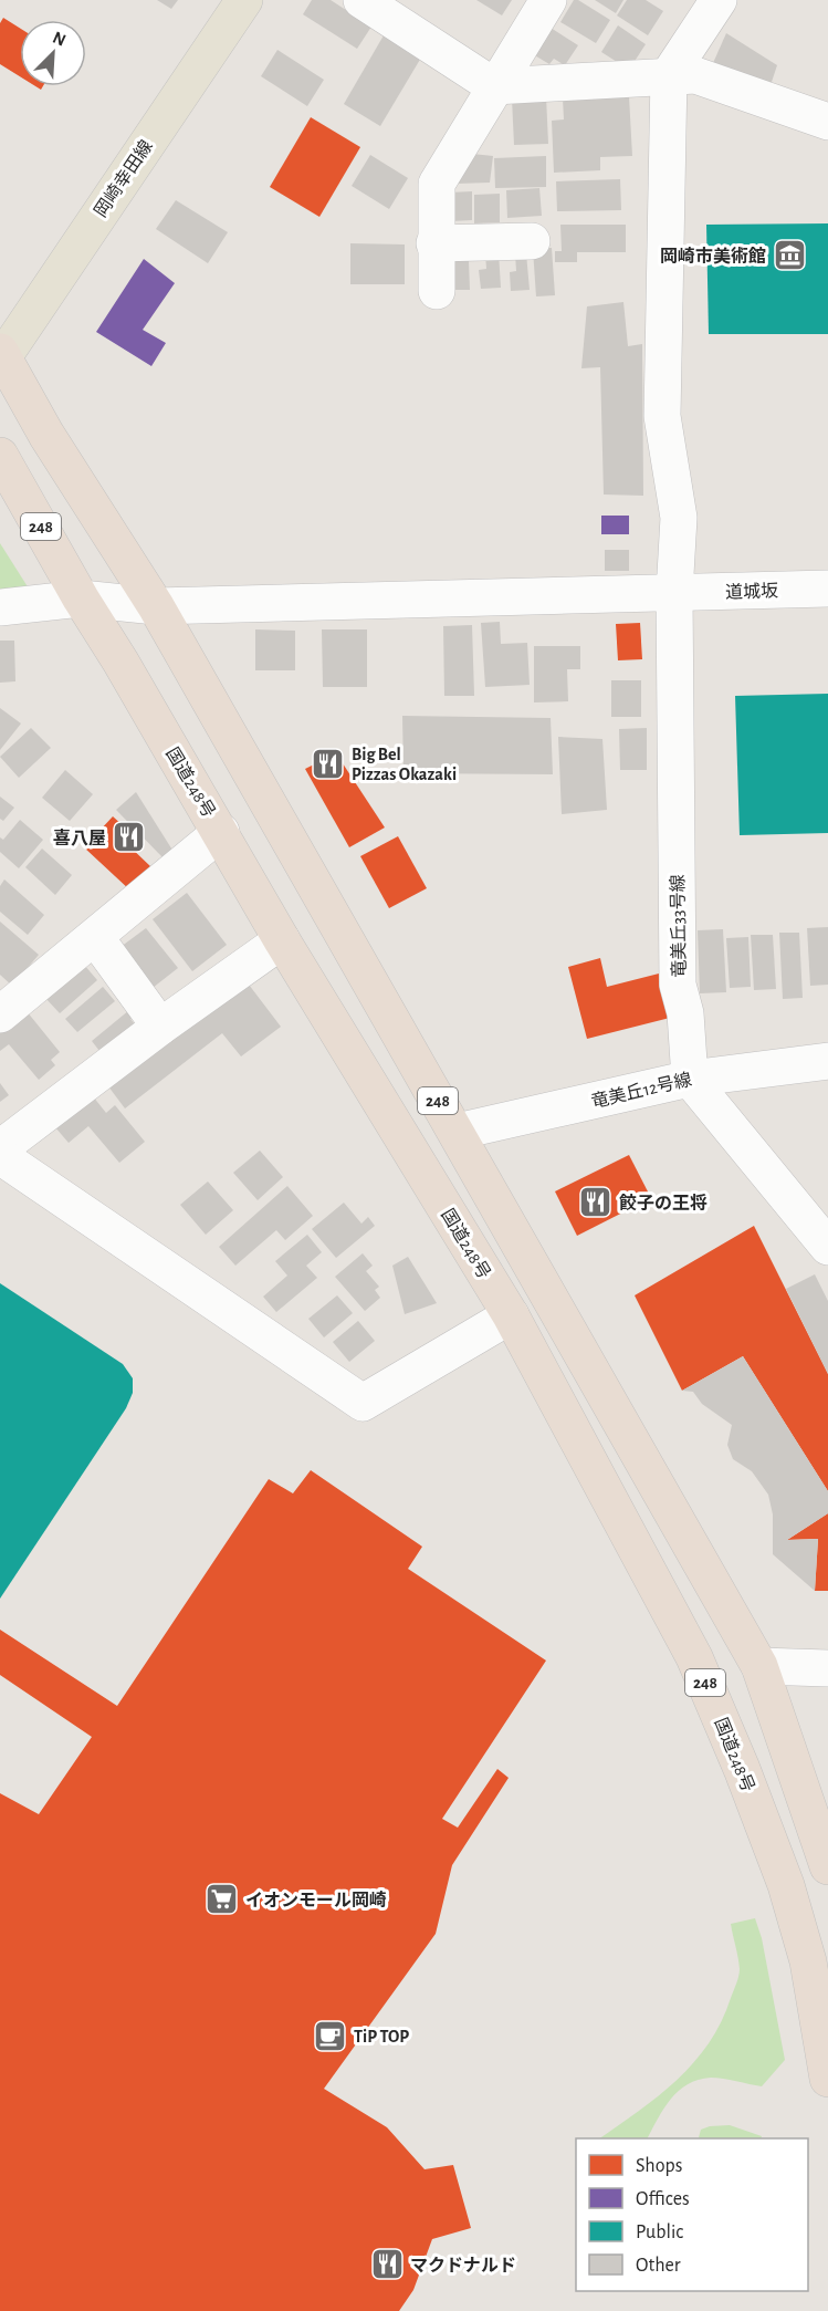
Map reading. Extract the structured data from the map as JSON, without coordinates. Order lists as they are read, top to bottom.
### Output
{
  "streets": {
    "highway": ["248", "国道248号"],
    "main road": ["岡崎幸田線"],
    "street": ["道城坂", "竜美丘33号線", "竜美丘12号線"]
  },
  "crossings": [
    ["岡崎幸田線", "248"],
    ["248", "道城坂"],
    ["248", "竜美丘12号線"],
    ["道城坂", "国道248号"],
    ["道城坂", "竜美丘33号線"],
    ["竜美丘33号線", "竜美丘12号線"]
  ],
  "places": {
    "museum": ["岡崎市美術館"],
    "restaurant": [
      "Big Bel Pizzas Okazaki",
      "喜八屋",
      "餃子の王将",
      "マクドナルド"
    ],
    "supermarket": ["イオンモール岡崎"],
    "cafe": ["TiP TOP"]
  },
  "legend": [
    "Shops",
    "Offices",
    "Public",
    "Other"
  ],
  "north": "top right"
}
